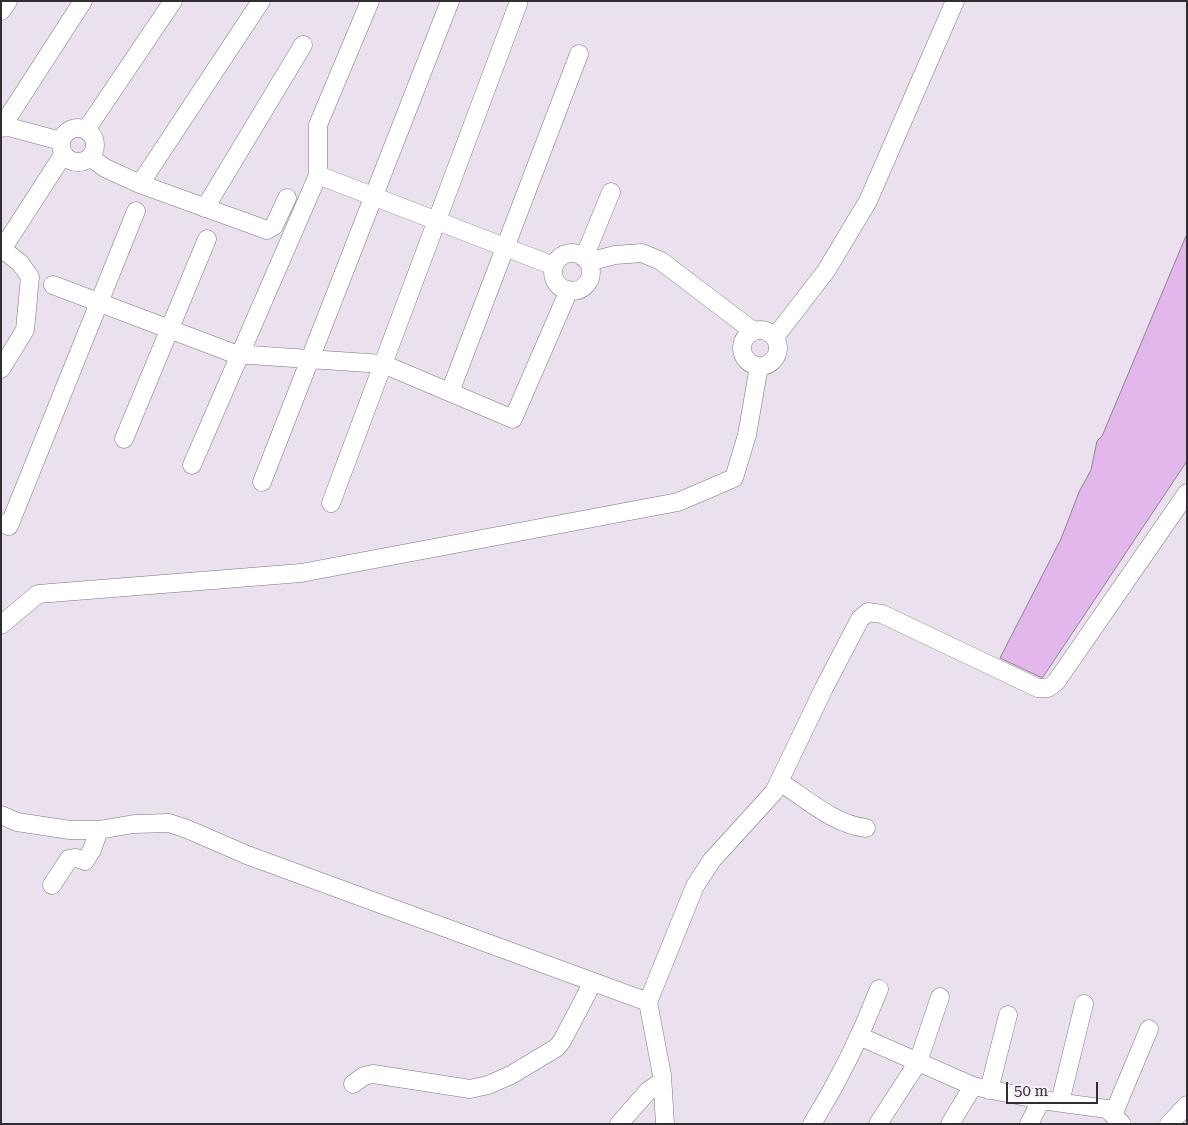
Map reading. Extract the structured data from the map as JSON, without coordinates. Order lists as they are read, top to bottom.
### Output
{
  "scale_bar": "50 m"
}
